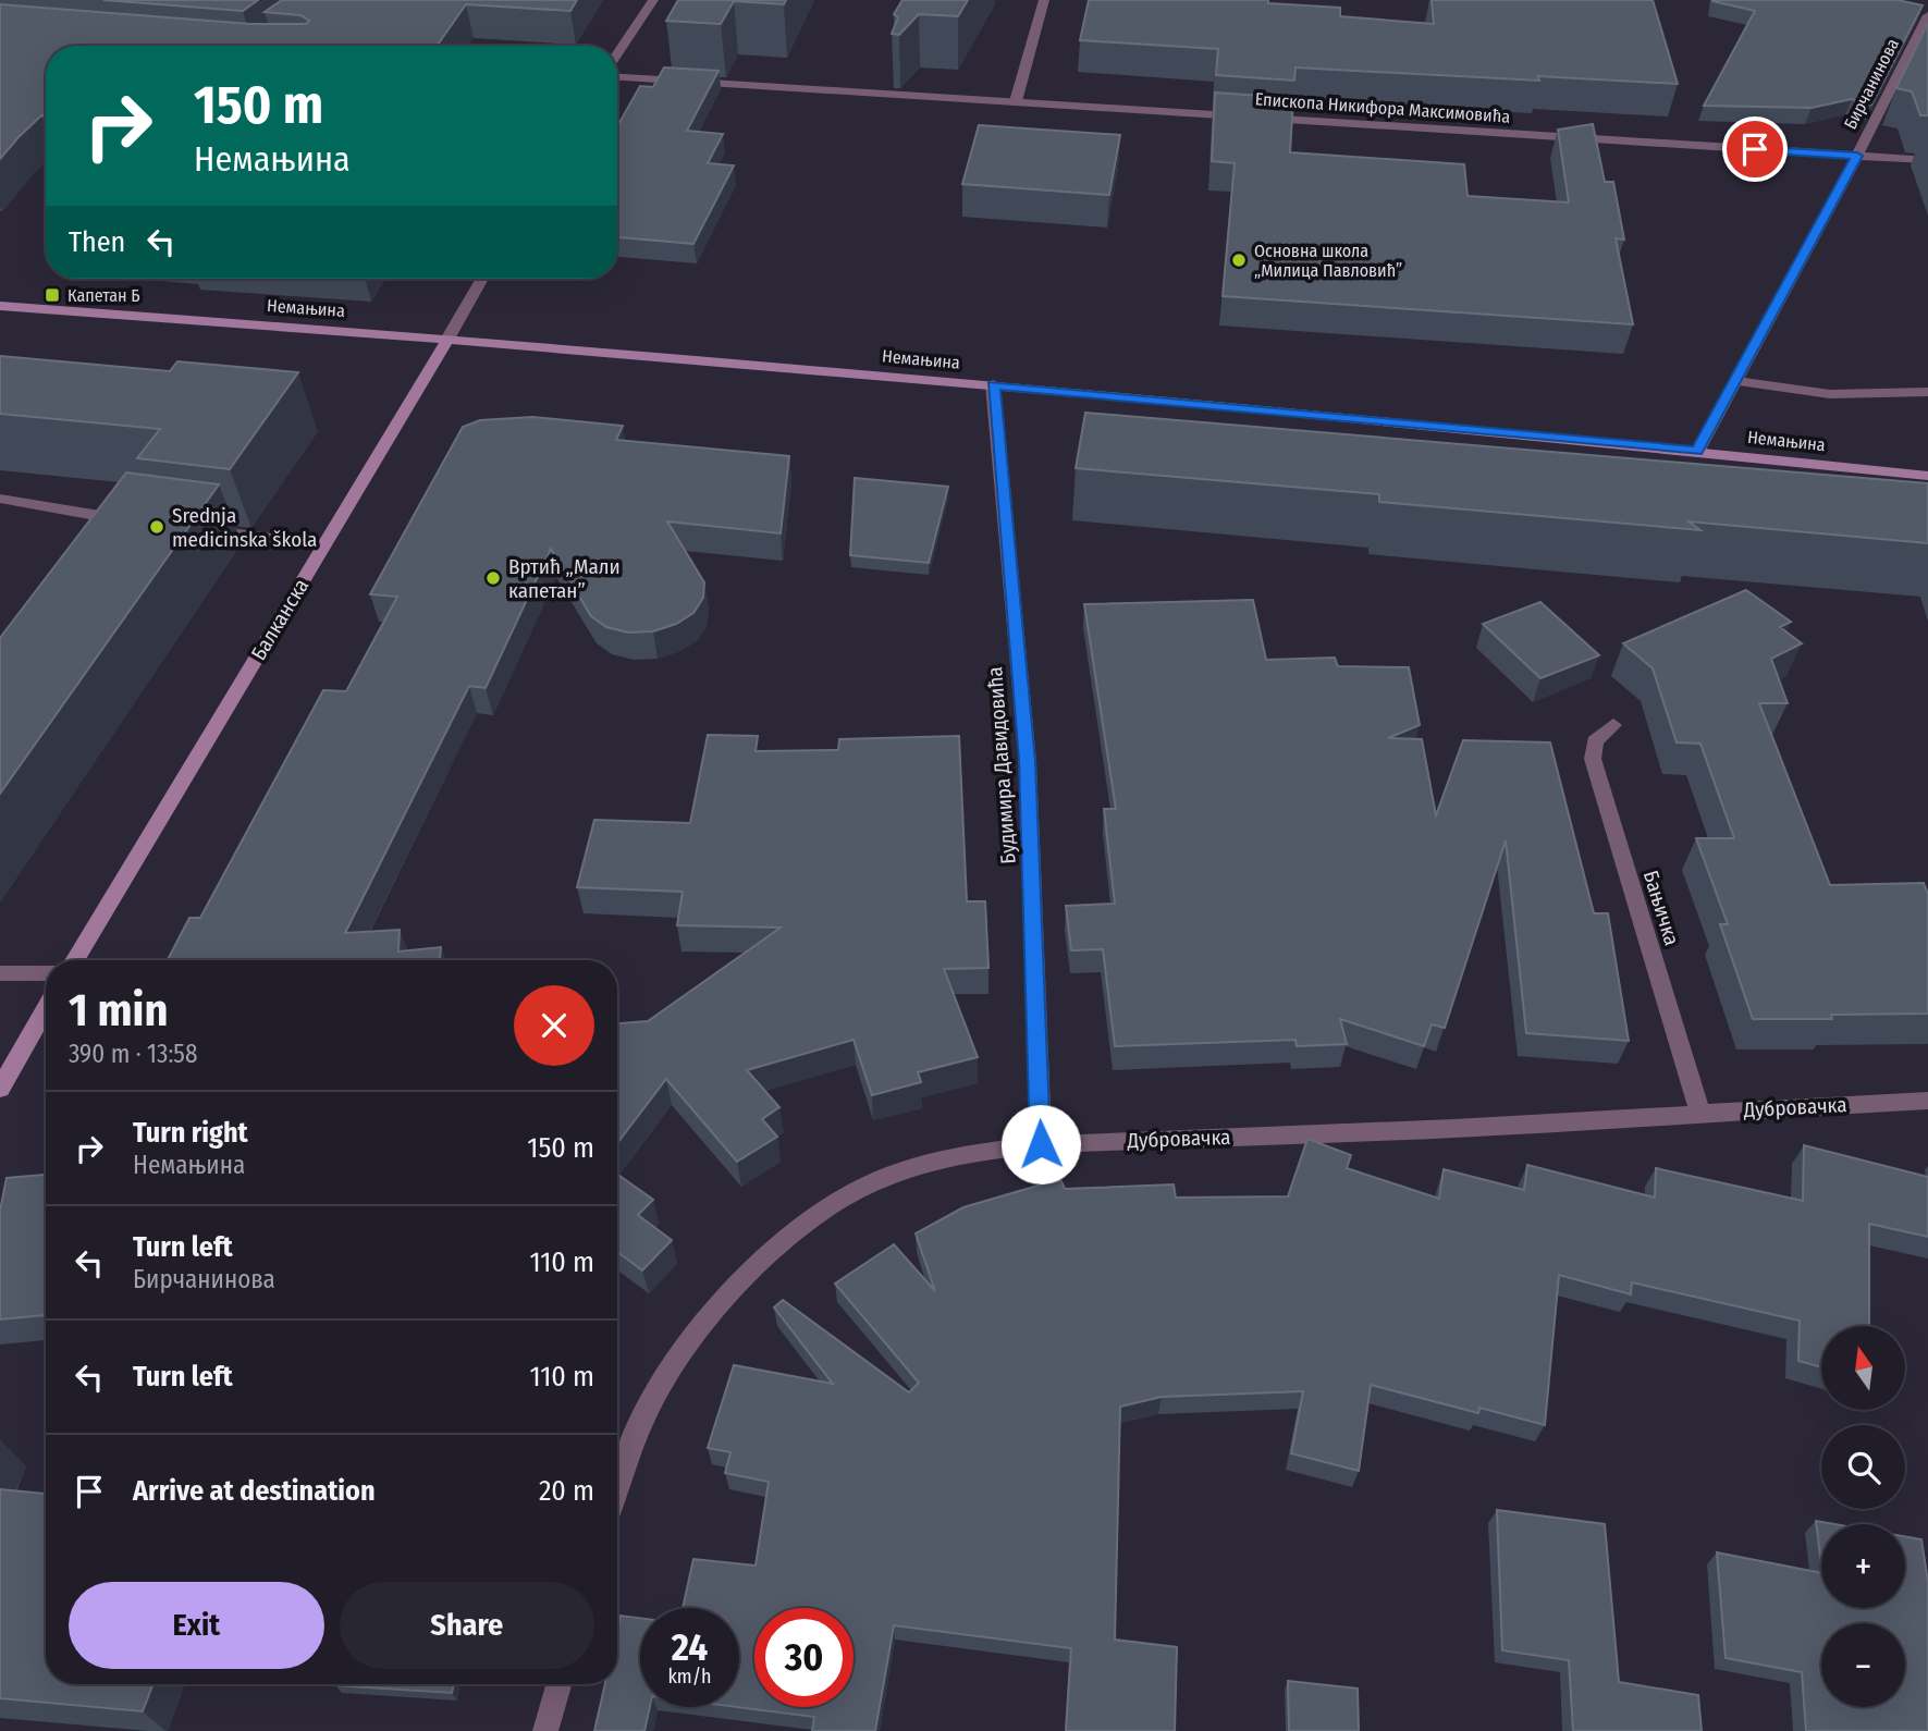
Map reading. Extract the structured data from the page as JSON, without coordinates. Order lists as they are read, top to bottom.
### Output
{
  "streets": {
    "street": [
      "Бирчанинова",
      "Епископа Никифора Максимовића",
      "Немањина",
      "Балканска",
      "Будимира Давидовића",
      "Бањичка",
      "Дубровачка"
    ]
  },
  "crossings": [
    ["Бирчанинова", "Епископа Никифора Максимовића"],
    ["Бирчанинова", "Немањина"],
    ["Немањина", "Балканска"],
    ["Немањина", "Будимира Давидовића"],
    ["Будимира Давидовића", "Дубровачка"],
    ["Бањичка", "Дубровачка"]
  ],
  "places": {
    "other": ["Основна школа „Милица Павловић”", "Srednja medicinska škola", "Вртић „Мали капетан”"],
    "transit": ["Капетан Б"]
  },
  "north": "top",
  "page": {
    "turn": ["150 m", "Немањина"],
    "then": "Then",
    "heading": ["1 min", "390 m · 13:58"],
    "list": [
      {
        "name": "Turn right",
        "note": "Немањина",
        "value": "150 m"
      },
      {
        "name": "Turn left",
        "note": "Бирчанинова",
        "value": "110 m"
      },
      {
        "name": "Turn left",
        "value": "110 m"
      },
      {
        "name": "Arrive at destination",
        "value": "20 m"
      }
    ],
    "map_buttons": ["+", "−"],
    "buttons": ["Exit", "Share"],
    "speed": "24 km/h",
    "limit": "30"
  }
}
